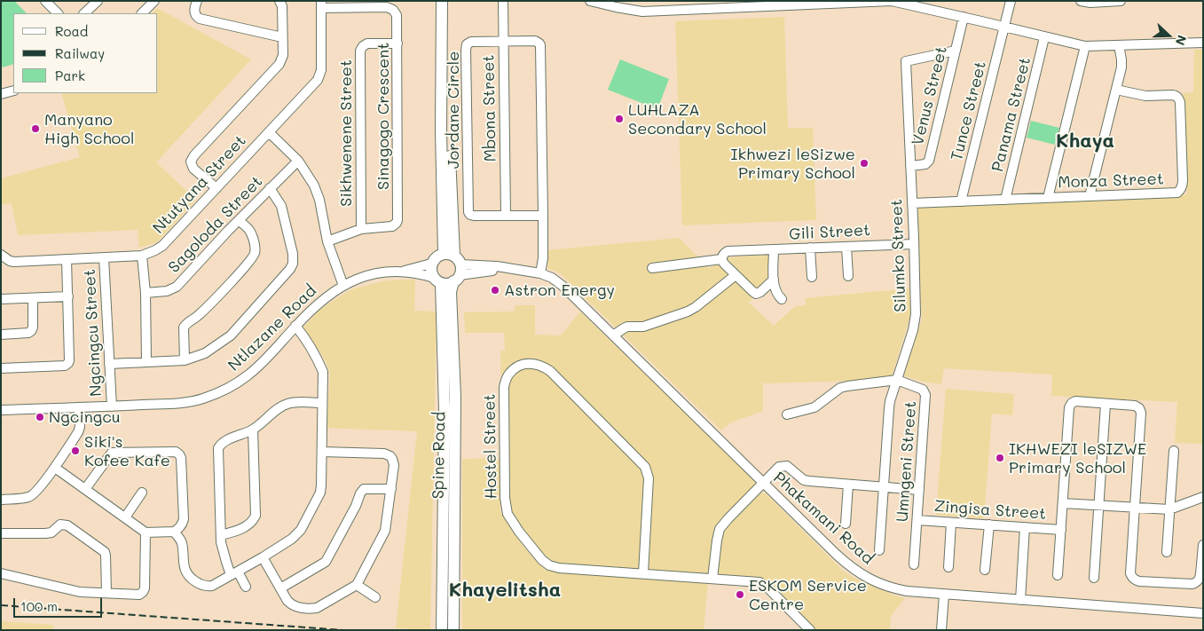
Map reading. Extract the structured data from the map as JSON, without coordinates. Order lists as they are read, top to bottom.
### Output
{
  "streets": {
    "main road": ["Spine Road"],
    "street": [
      "Venus Street",
      "Mbona Street",
      "Jordane Circle",
      "Tunce Street",
      "Panama Street",
      "Sinagogo Crescent",
      "Sikhwenene Street",
      "Monza Street",
      "Ntutyana Street",
      "Sagoloda Street",
      "Gili Street",
      "Silumko Street",
      "Ntlazane Road",
      "Ngcingcu Street",
      "Hostel Street",
      "Umngeni Street",
      "Zingisa Street",
      "Phakamani Road"
    ]
  },
  "crossings": [
    ["Venus Street", "Silumko Street"],
    ["Mbona Street", "Jordane Circle"],
    ["Jordane Circle", "Phakamani Road"],
    ["Tunce Street", "Monza Street"],
    ["Panama Street", "Monza Street"],
    ["Sinagogo Crescent", "Sikhwenene Street"],
    ["Sinagogo Crescent", "Ntutyana Street"],
    ["Monza Street", "Silumko Street"],
    ["Ntutyana Street", "Ngcingcu Street"],
    ["Gili Street", "Silumko Street"],
    ["Silumko Street", "Umngeni Street"],
    ["Ntlazane Road", "Ngcingcu Street"],
    ["Ntlazane Road", "Spine Road"],
    ["Spine Road", "Phakamani Road"],
    ["Umngeni Street", "Zingisa Street"]
  ],
  "districts": ["Khaya", "Khayelitsha"],
  "places": [
    "LUHLAZA Secondary School",
    "Manyano High School",
    "Ikhwezi leSizwe Primary School",
    "Astron Energy",
    "Ngcingcu",
    "Siki's Kofee Kafe",
    "IKHWEZI leSIZWE Primary School",
    "ESKOM Service Centre"
  ],
  "legend": ["Road", "Railway", "Park"],
  "scale_bar": "100 m",
  "north": "right"
}
